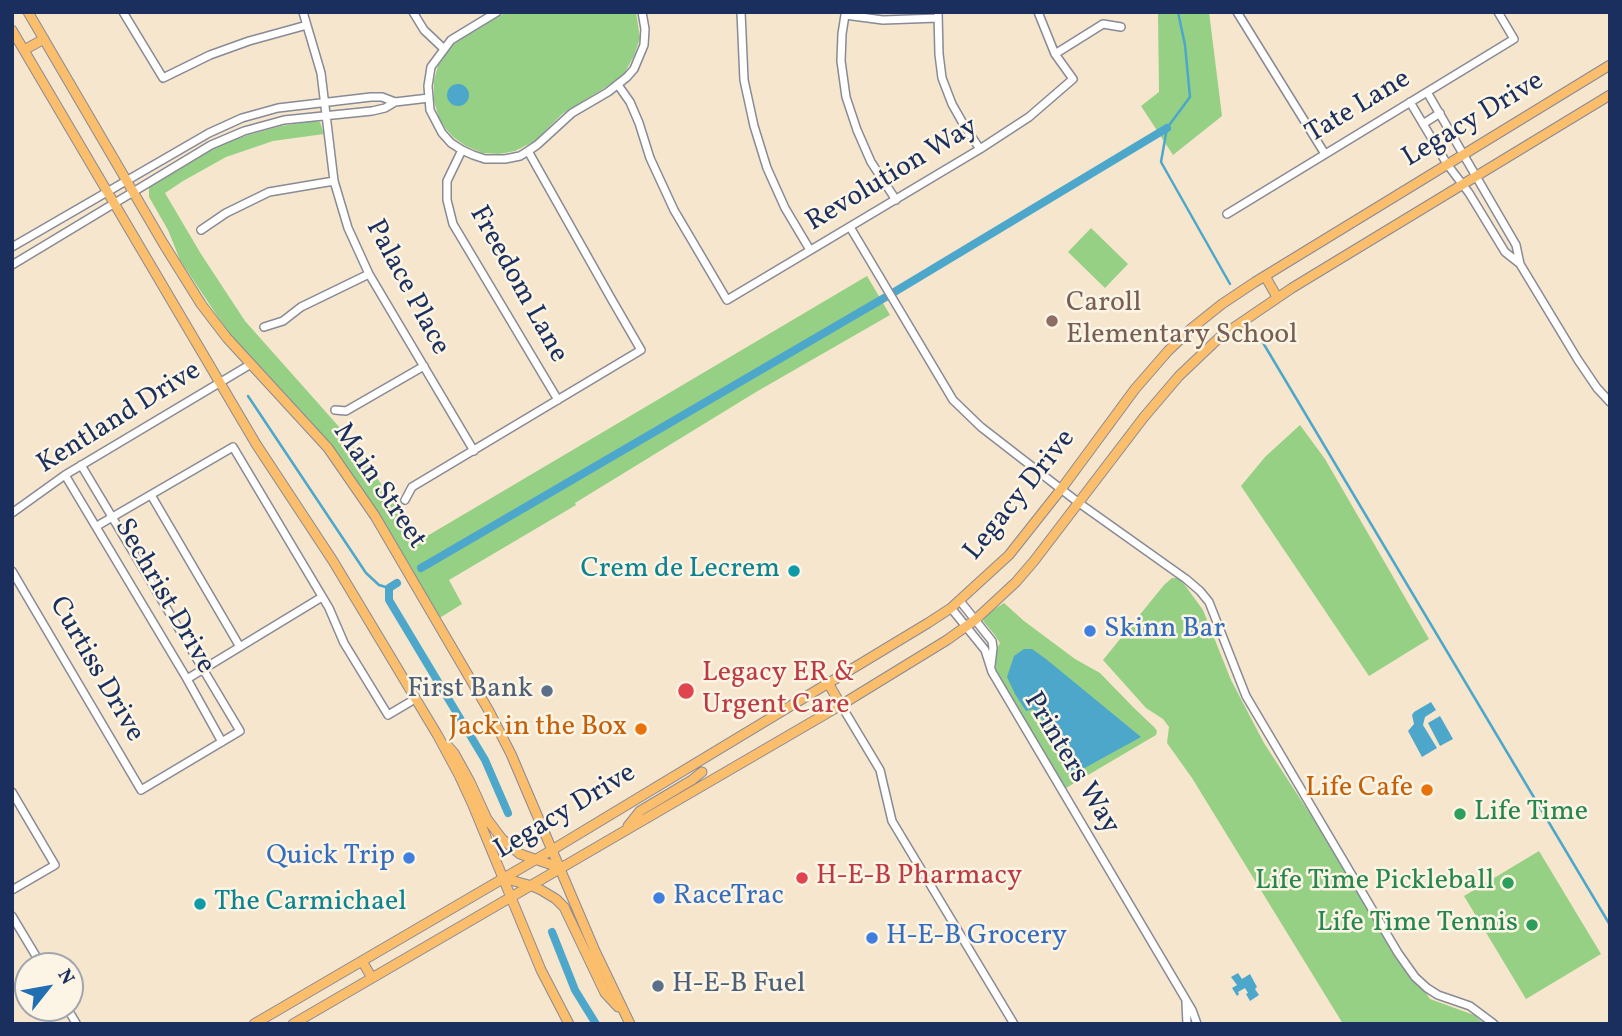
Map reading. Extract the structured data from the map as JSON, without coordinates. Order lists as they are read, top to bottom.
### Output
{
  "streets": {
    "main road": ["Legacy Drive", "Main Street"],
    "street": [
      "Tate Lane",
      "Revolution Way",
      "Freedom Lane",
      "Palace Place",
      "Kentland Drive",
      "Sechrist Drive",
      "Curtiss Drive",
      "Printers Way"
    ]
  },
  "crossings": [
    ["Legacy Drive", "Main Street"],
    ["Legacy Drive", "Printers Way"],
    ["Kentland Drive", "Main Street"],
    ["Kentland Drive", "Sechrist Drive"],
    ["Sechrist Drive", "Curtiss Drive"]
  ],
  "places": [
    "Caroll Elementary School",
    "Crem de Lecrem",
    "Skinn Bar",
    "First Bank",
    "Legacy ER & Urgent Care",
    "Jack in the Box",
    "Life Cafe",
    "Life Time",
    "Quick Trip",
    "H-E-B Pharmacy",
    "Life Time Pickleball",
    "RaceTrac",
    "The Carmichael",
    "Life Time Tennis",
    "H-E-B Grocery",
    "H-E-B Fuel"
  ],
  "north": "top right"
}
